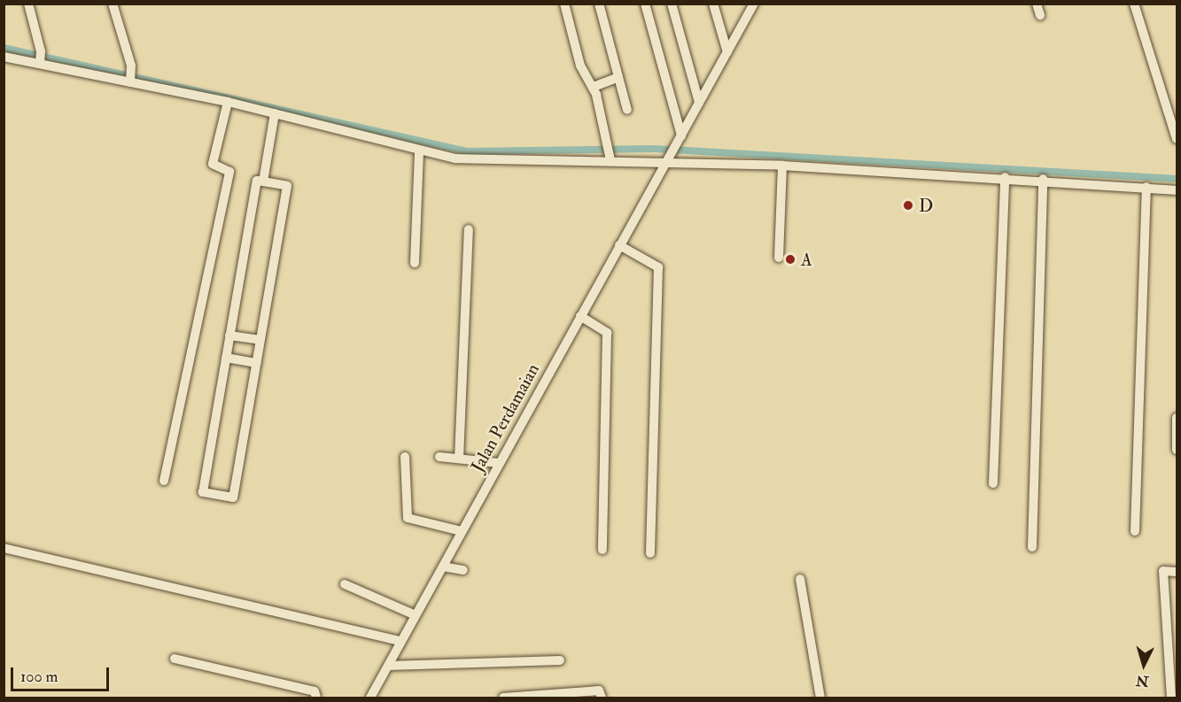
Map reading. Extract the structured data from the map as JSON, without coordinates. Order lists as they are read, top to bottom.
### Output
{
  "streets": {
    "street": ["Jalan Perdamaian"]
  },
  "places": ["D", "A"],
  "scale_bar": "100 m",
  "north": "bottom"
}
